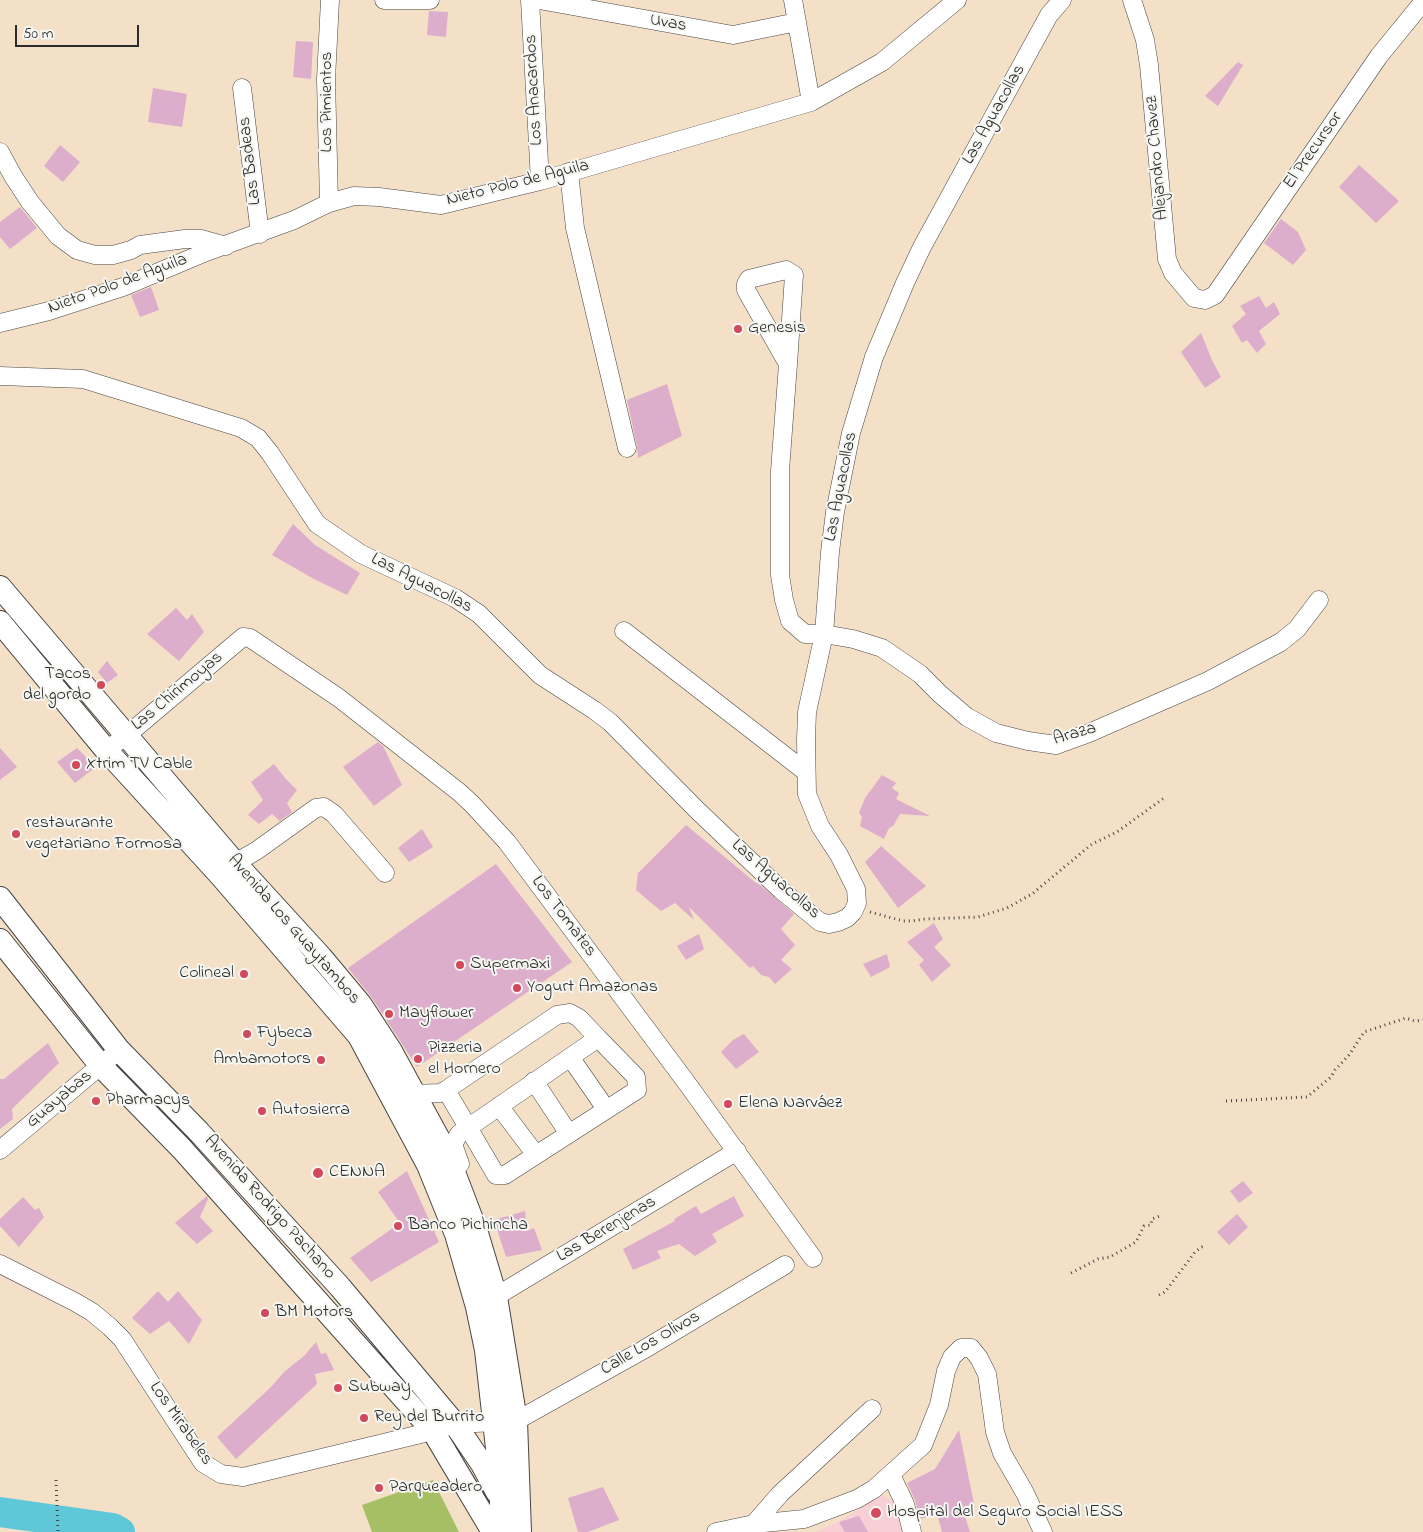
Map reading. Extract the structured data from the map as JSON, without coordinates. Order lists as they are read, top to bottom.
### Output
{
  "streets": {
    "main road": ["Avenida Los Guaytambos", "Avenida Rodrigo Pachano"],
    "street": [
      "Uvas",
      "Los Anacardos",
      "Los Pimientos",
      "Las Aguacollas",
      "El Precursor",
      "Alejandro Chavez",
      "Las Badeas",
      "Nieto Polo de Aguila",
      "Las Chirimoyas",
      "Araza",
      "Los Tomates",
      "Guayabas",
      "Las Berenjenas",
      "Calle Los Olivos",
      "Los Mirabeles"
    ]
  },
  "crossings": [
    ["Los Anacardos", "Nieto Polo de Aguila"],
    ["Los Pimientos", "Nieto Polo de Aguila"],
    ["Las Aguacollas", "Araza"],
    ["El Precursor", "Alejandro Chavez"],
    ["Las Badeas", "Nieto Polo de Aguila"],
    ["Las Chirimoyas", "Los Tomates"],
    ["Las Chirimoyas", "Avenida Los Guaytambos"],
    ["Los Tomates", "Las Berenjenas"],
    ["Avenida Los Guaytambos", "Avenida Rodrigo Pachano"],
    ["Avenida Los Guaytambos", "Las Berenjenas"],
    ["Avenida Los Guaytambos", "Calle Los Olivos"],
    ["Avenida Los Guaytambos", "Los Mirabeles"],
    ["Guayabas", "Avenida Rodrigo Pachano"],
    ["Avenida Rodrigo Pachano", "Los Mirabeles"],
    ["Calle Los Olivos", "Los Mirabeles"]
  ],
  "places": [
    "Genesis",
    "Tacos del gordo",
    "Xtrim TV Cable",
    "restaurante vegetariano Formosa",
    "Supermaxi",
    "Colineal",
    "Yogurt Amazonas",
    "Mayflower",
    "Fybeca",
    "Pizzeria el Hornero",
    "Ambamotors",
    "Pharmacys",
    "Elena Narváez",
    "Autosierra",
    "CENNA",
    "Banco Pichincha",
    "BM Motors",
    "Subway",
    "Rey del Burrito",
    "Parqueadero",
    "Hospital del Seguro Social IESS"
  ],
  "scale_bar": "50 m"
}
